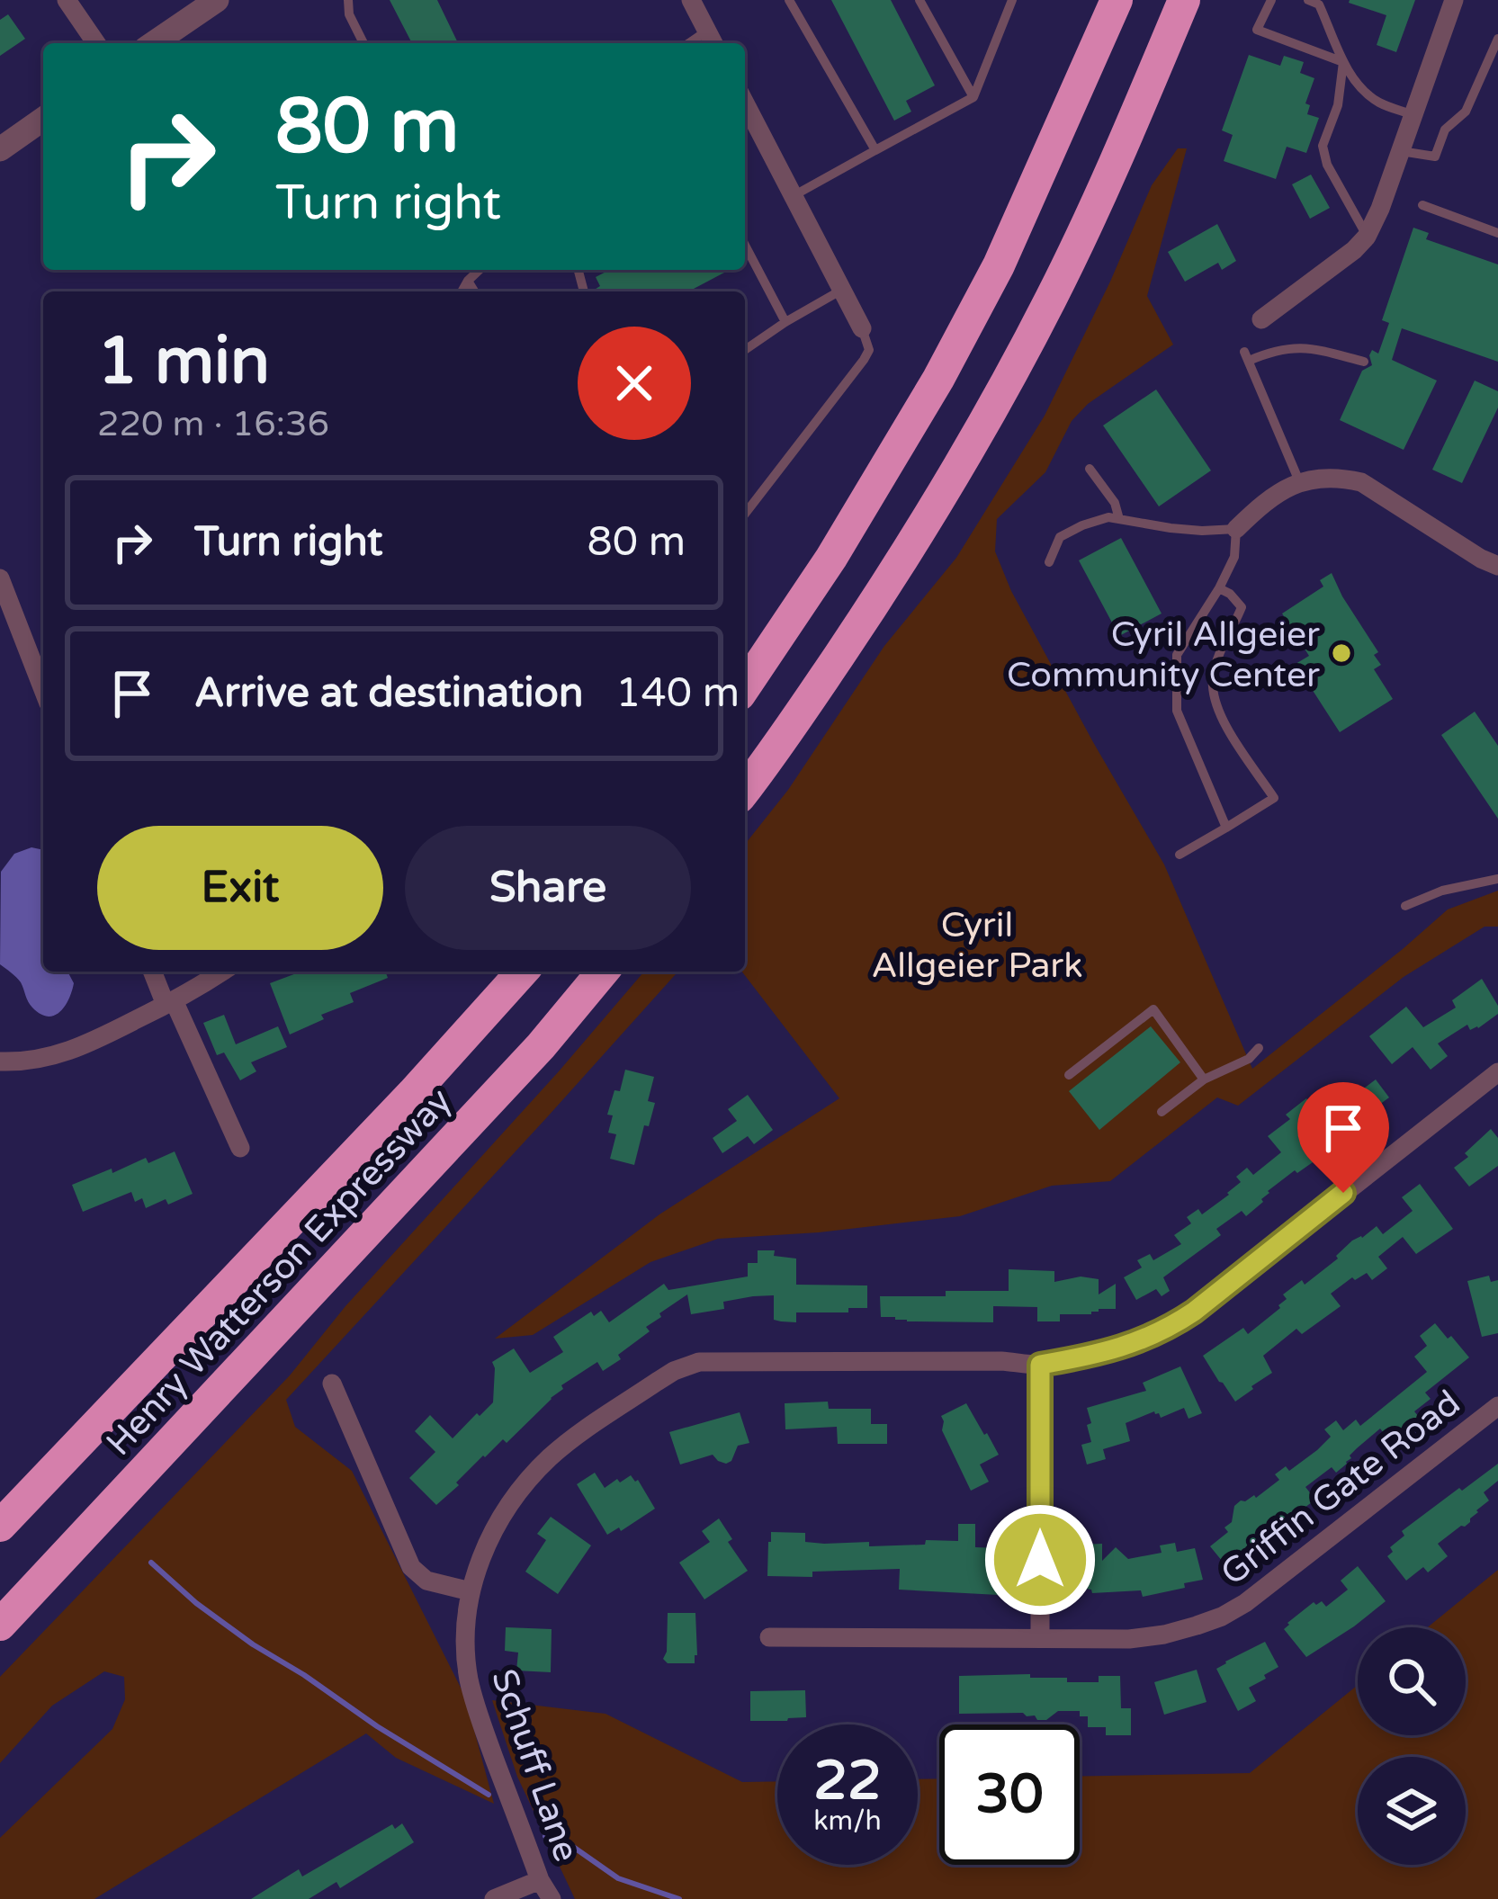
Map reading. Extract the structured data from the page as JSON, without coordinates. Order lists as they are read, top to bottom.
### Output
{
  "streets": {
    "highway": ["Henry Watterson Expressway"],
    "street": ["Griffin Gate Road", "Schuff Lane"]
  },
  "parks": ["Cyril Allgeier Park"],
  "places": ["Cyril Allgeier Community Center"],
  "page": {
    "turn": ["80 m", "Turn right"],
    "heading": ["1 min", "220 m · 16:36"],
    "list": [
      {
        "name": "Turn right",
        "value": "80 m"
      },
      {
        "name": "Arrive at destination",
        "value": "140 m"
      }
    ],
    "buttons": ["Exit", "Share"],
    "speed": "22 km/h",
    "limit": "30"
  }
}
